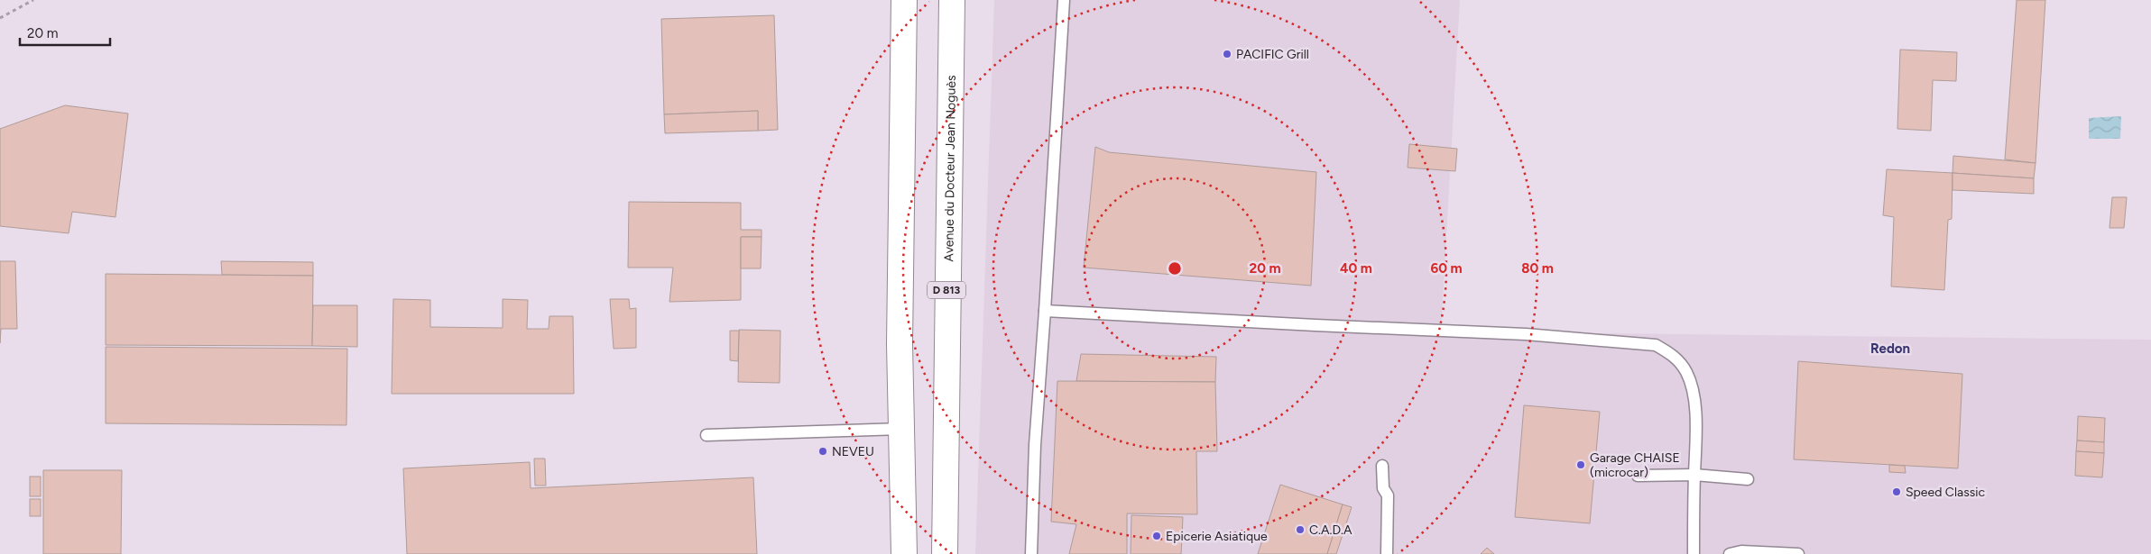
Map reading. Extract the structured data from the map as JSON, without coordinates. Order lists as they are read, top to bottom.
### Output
{
  "streets": {
    "main road": ["Avenue du Docteur Jean Noguès", "D 813"]
  },
  "districts": ["Redon"],
  "places": [
    "PACIFIC Grill",
    "NEVEU",
    "Garage CHAISE (microcar)",
    "Speed Classic",
    "C.A.D.A",
    "Epicerie Asiatique"
  ],
  "scale_bar": "20 m",
  "rings": [
    "20 m",
    "40 m",
    "60 m",
    "80 m"
  ]
}
